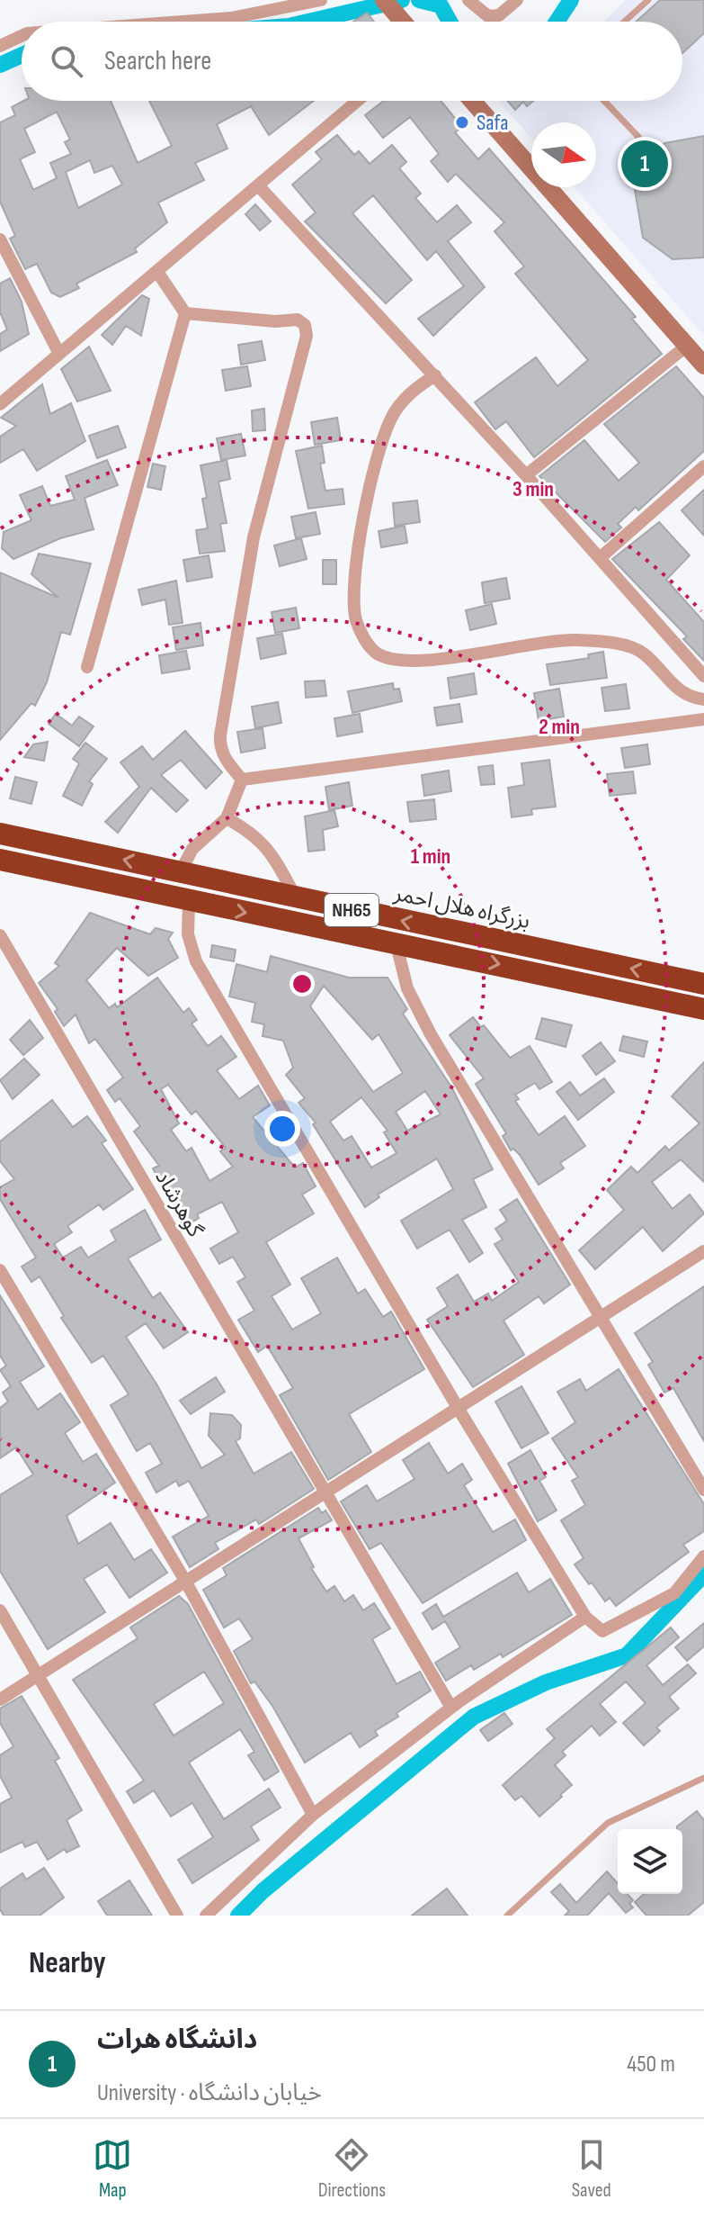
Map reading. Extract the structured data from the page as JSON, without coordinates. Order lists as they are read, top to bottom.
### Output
{
  "streets": {
    "highway": ["بزرگراه هلال احمر", "NH65"],
    "street": ["گوهرشاد"]
  },
  "places": ["Safa"],
  "north": "right",
  "page": {
    "search": "Search here",
    "pins": "1",
    "heading": "Nearby",
    "list": [
      {
        "mark": "1",
        "name": "دانشگاه هرات",
        "note": "University · خیابان دانشگاه",
        "value": "450 m"
      }
    ],
    "nav": ["Map", "Directions", "Saved"]
  },
  "rings": ["3 min", "2 min", "1 min"]
}
